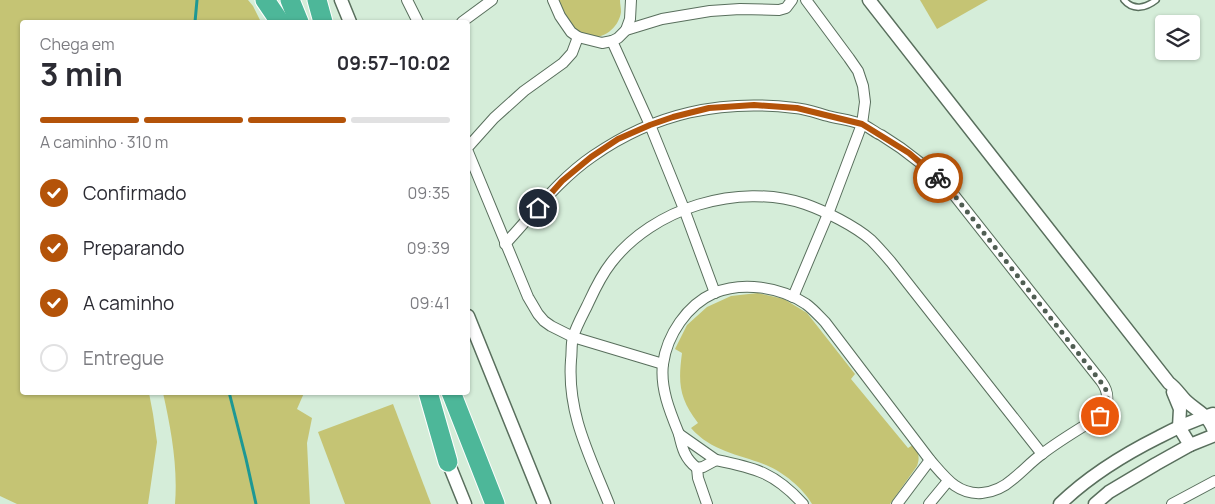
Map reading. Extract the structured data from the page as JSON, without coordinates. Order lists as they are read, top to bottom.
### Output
{
  "page": {
    "heading": ["3 min", "Chega em", "09:57–10:02"],
    "bar": "A caminho · 310 m",
    "list": [
      ["Confirmado", "09:35"],
      ["Preparando", "09:39"],
      ["A caminho", "09:41"],
      "Entregue"
    ]
  }
}
